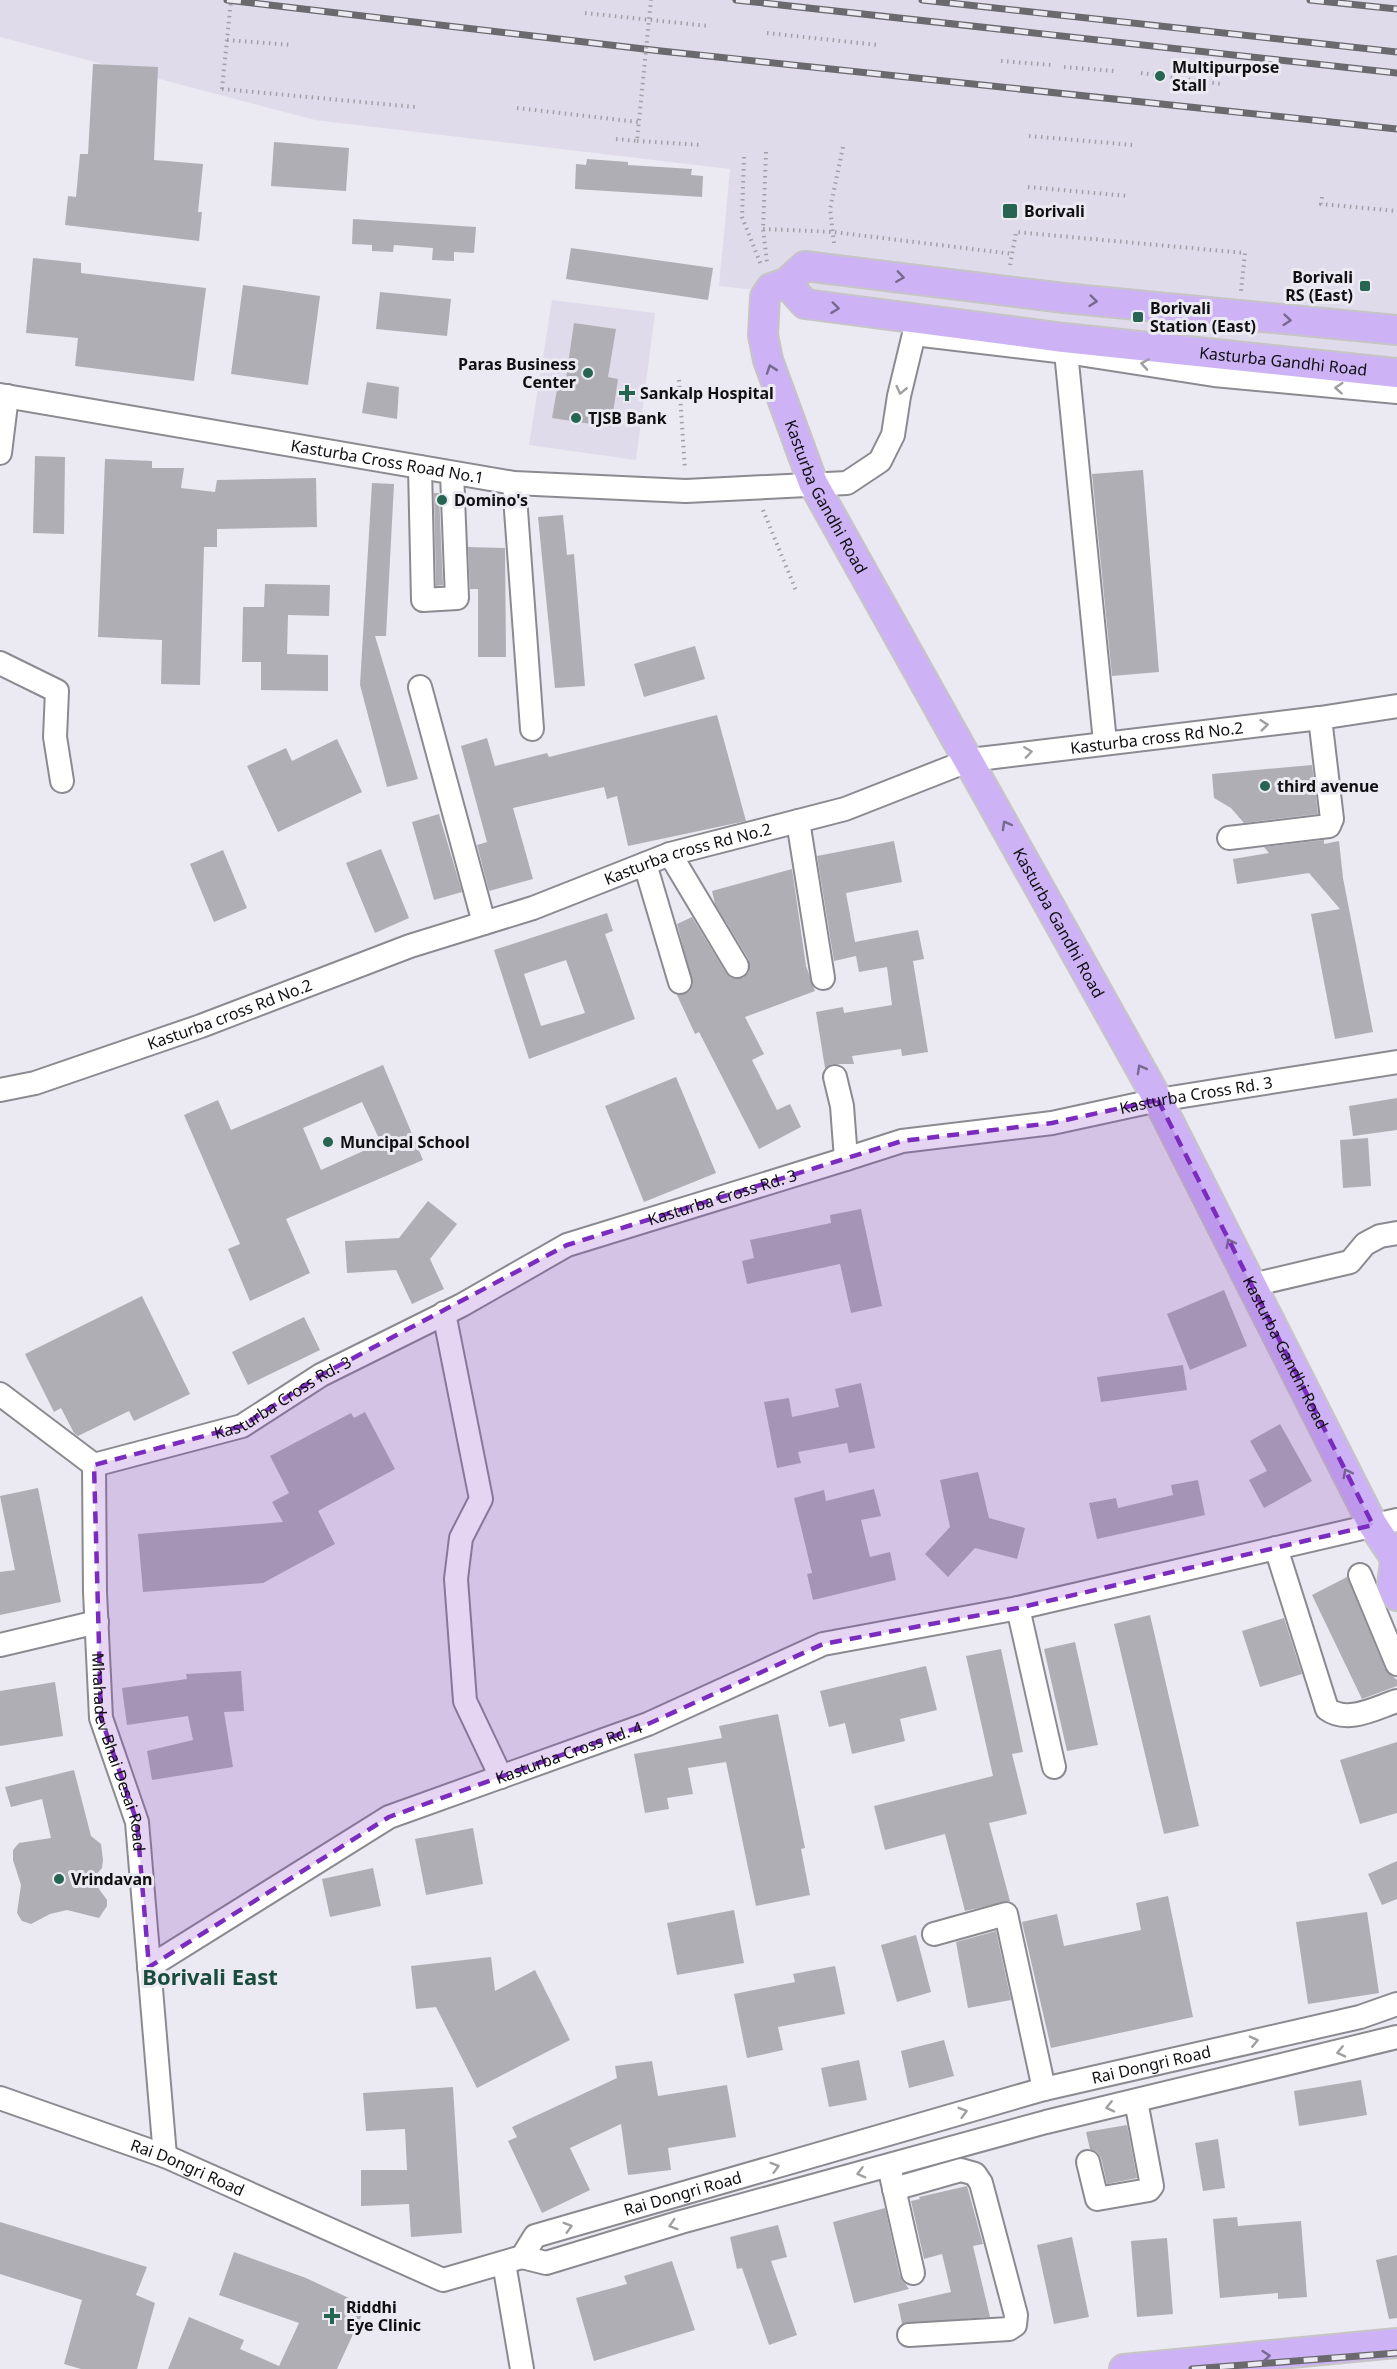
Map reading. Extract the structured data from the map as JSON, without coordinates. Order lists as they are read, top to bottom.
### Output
{
  "streets": {
    "main road": ["Kasturba Gandhi Road"],
    "street": [
      "Kasturba Cross Road No.1",
      "Kasturba cross Rd No.2",
      "Kasturba Cross Rd. 3",
      "Mhahadev Bhai Desai Road",
      "Kasturba Cross Rd. 4",
      "Rai Dongri Road"
    ]
  },
  "crossings": [
    ["Kasturba Gandhi Road", "Kasturba Cross Road No.1"],
    ["Kasturba Gandhi Road", "Kasturba cross Rd No.2"],
    ["Kasturba Gandhi Road", "Kasturba Cross Rd. 3"],
    ["Kasturba Gandhi Road", "Kasturba Cross Rd. 4"],
    ["Kasturba Cross Rd. 3", "Mhahadev Bhai Desai Road"],
    ["Mhahadev Bhai Desai Road", "Kasturba Cross Rd. 4"],
    ["Mhahadev Bhai Desai Road", "Rai Dongri Road"]
  ],
  "districts": ["Borivali East"],
  "places": {
    "other": [
      "Multipurpose Stall",
      "Paras Business Center",
      "TJSB Bank",
      "Domino's",
      "third avenue",
      "Muncipal School",
      "Vrindavan"
    ],
    "transit": ["Borivali", "Borivali RS (East)", "Borivali Station (East)"],
    "health": ["Sankalp Hospital", "Riddhi Eye Clinic"]
  }
}
